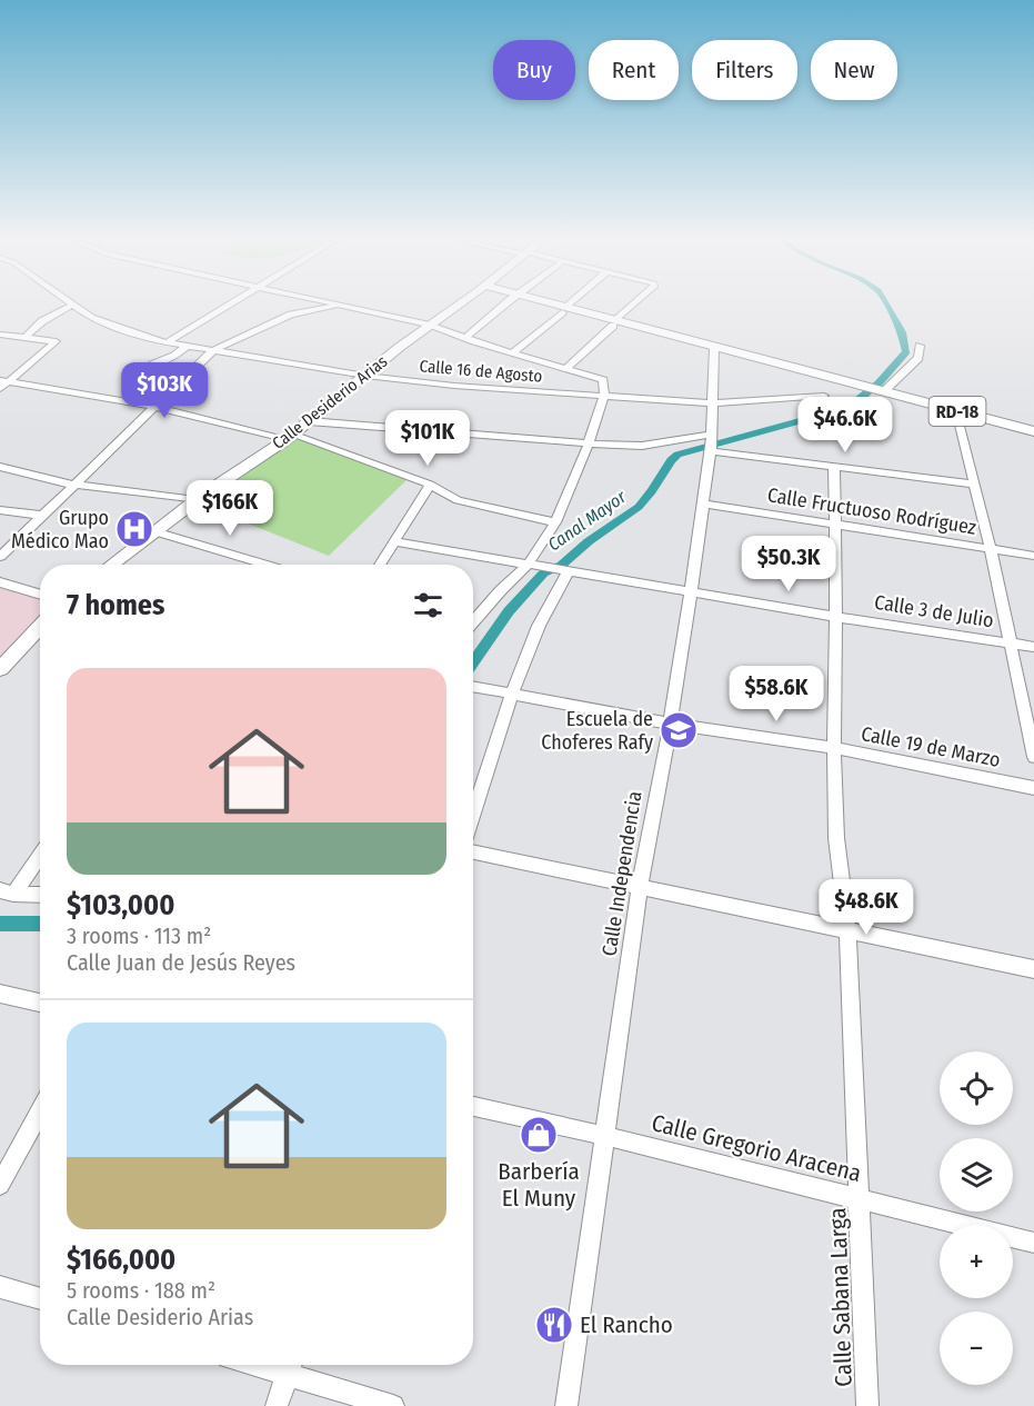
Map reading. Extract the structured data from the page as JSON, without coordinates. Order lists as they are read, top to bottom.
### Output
{
  "streets": {
    "main road": ["Calle Desiderio Arias", "RD-18"],
    "street": [
      "Calle 16 de Agosto",
      "Calle Fructuoso Rodríguez",
      "Calle 3 de Julio",
      "Calle 19 de Marzo",
      "Calle Independencia",
      "Calle Gregorio Aracena",
      "Calle Sabana Larga"
    ]
  },
  "crossings": [
    ["Calle 16 de Agosto", "Calle Desiderio Arias"],
    ["Calle 16 de Agosto", "Calle Independencia"],
    ["RD-18", "Calle Independencia"],
    ["Calle Fructuoso Rodríguez", "Calle Independencia"],
    ["Calle Fructuoso Rodríguez", "Calle Sabana Larga"],
    ["Calle 3 de Julio", "Calle Independencia"],
    ["Calle 3 de Julio", "Calle Sabana Larga"],
    ["Calle 19 de Marzo", "Calle Independencia"],
    ["Calle 19 de Marzo", "Calle Sabana Larga"],
    ["Calle Independencia", "Calle Gregorio Aracena"],
    ["Calle Gregorio Aracena", "Calle Sabana Larga"]
  ],
  "water": ["Canal Mayor"],
  "places": {
    "hospital": ["Grupo Médico Mao"],
    "school or university": ["Escuela de Choferes Rafy"],
    "shop": ["Barbería El Muny"],
    "restaurant": ["El Rancho"]
  },
  "page": {
    "chip": [
      "Buy",
      "Rent",
      "Filters",
      "New"
    ],
    "price": [
      "$103K",
      "$46.6K",
      "$101K",
      "$166K",
      "$50.3K",
      "$58.6K",
      "$48.6K"
    ],
    "heading": "7 homes",
    "list": [
      {
        "name": "$103,000",
        "note": "3 rooms · 113 m² · Calle Juan de Jesús Reyes"
      },
      {
        "name": "$166,000",
        "note": "5 rooms · 188 m² · Calle Desiderio Arias"
      }
    ],
    "map_buttons": ["+", "−"]
  }
}
